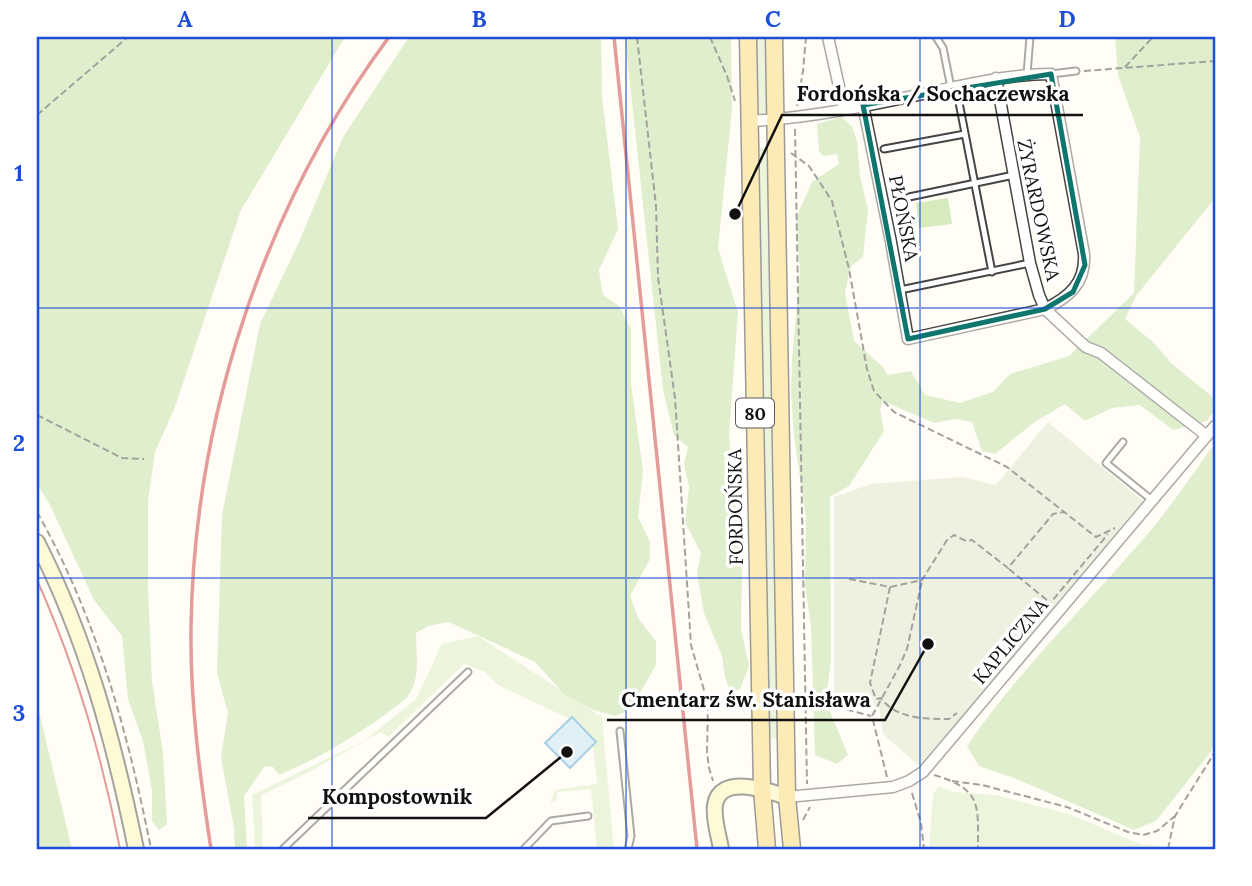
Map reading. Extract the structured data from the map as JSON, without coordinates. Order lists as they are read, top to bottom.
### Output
{
  "streets": {
    "main road": ["80", "FORDOŃSKA"],
    "street": ["ŻYRARDOWSKA", "PŁOŃSKA", "KAPLICZNA"]
  },
  "crossings": [
    ["ŻYRARDOWSKA", "PŁOŃSKA"],
    ["ŻYRARDOWSKA", "KAPLICZNA"],
    ["80", "KAPLICZNA"]
  ],
  "places": ["Fordońska / Sochaczewska", "Cmentarz św. Stanisława", "Kompostownik"],
  "grid": {
    "columns": [
      "A",
      "B",
      "C",
      "D"
    ],
    "rows": ["1", "2", "3"]
  }
}
